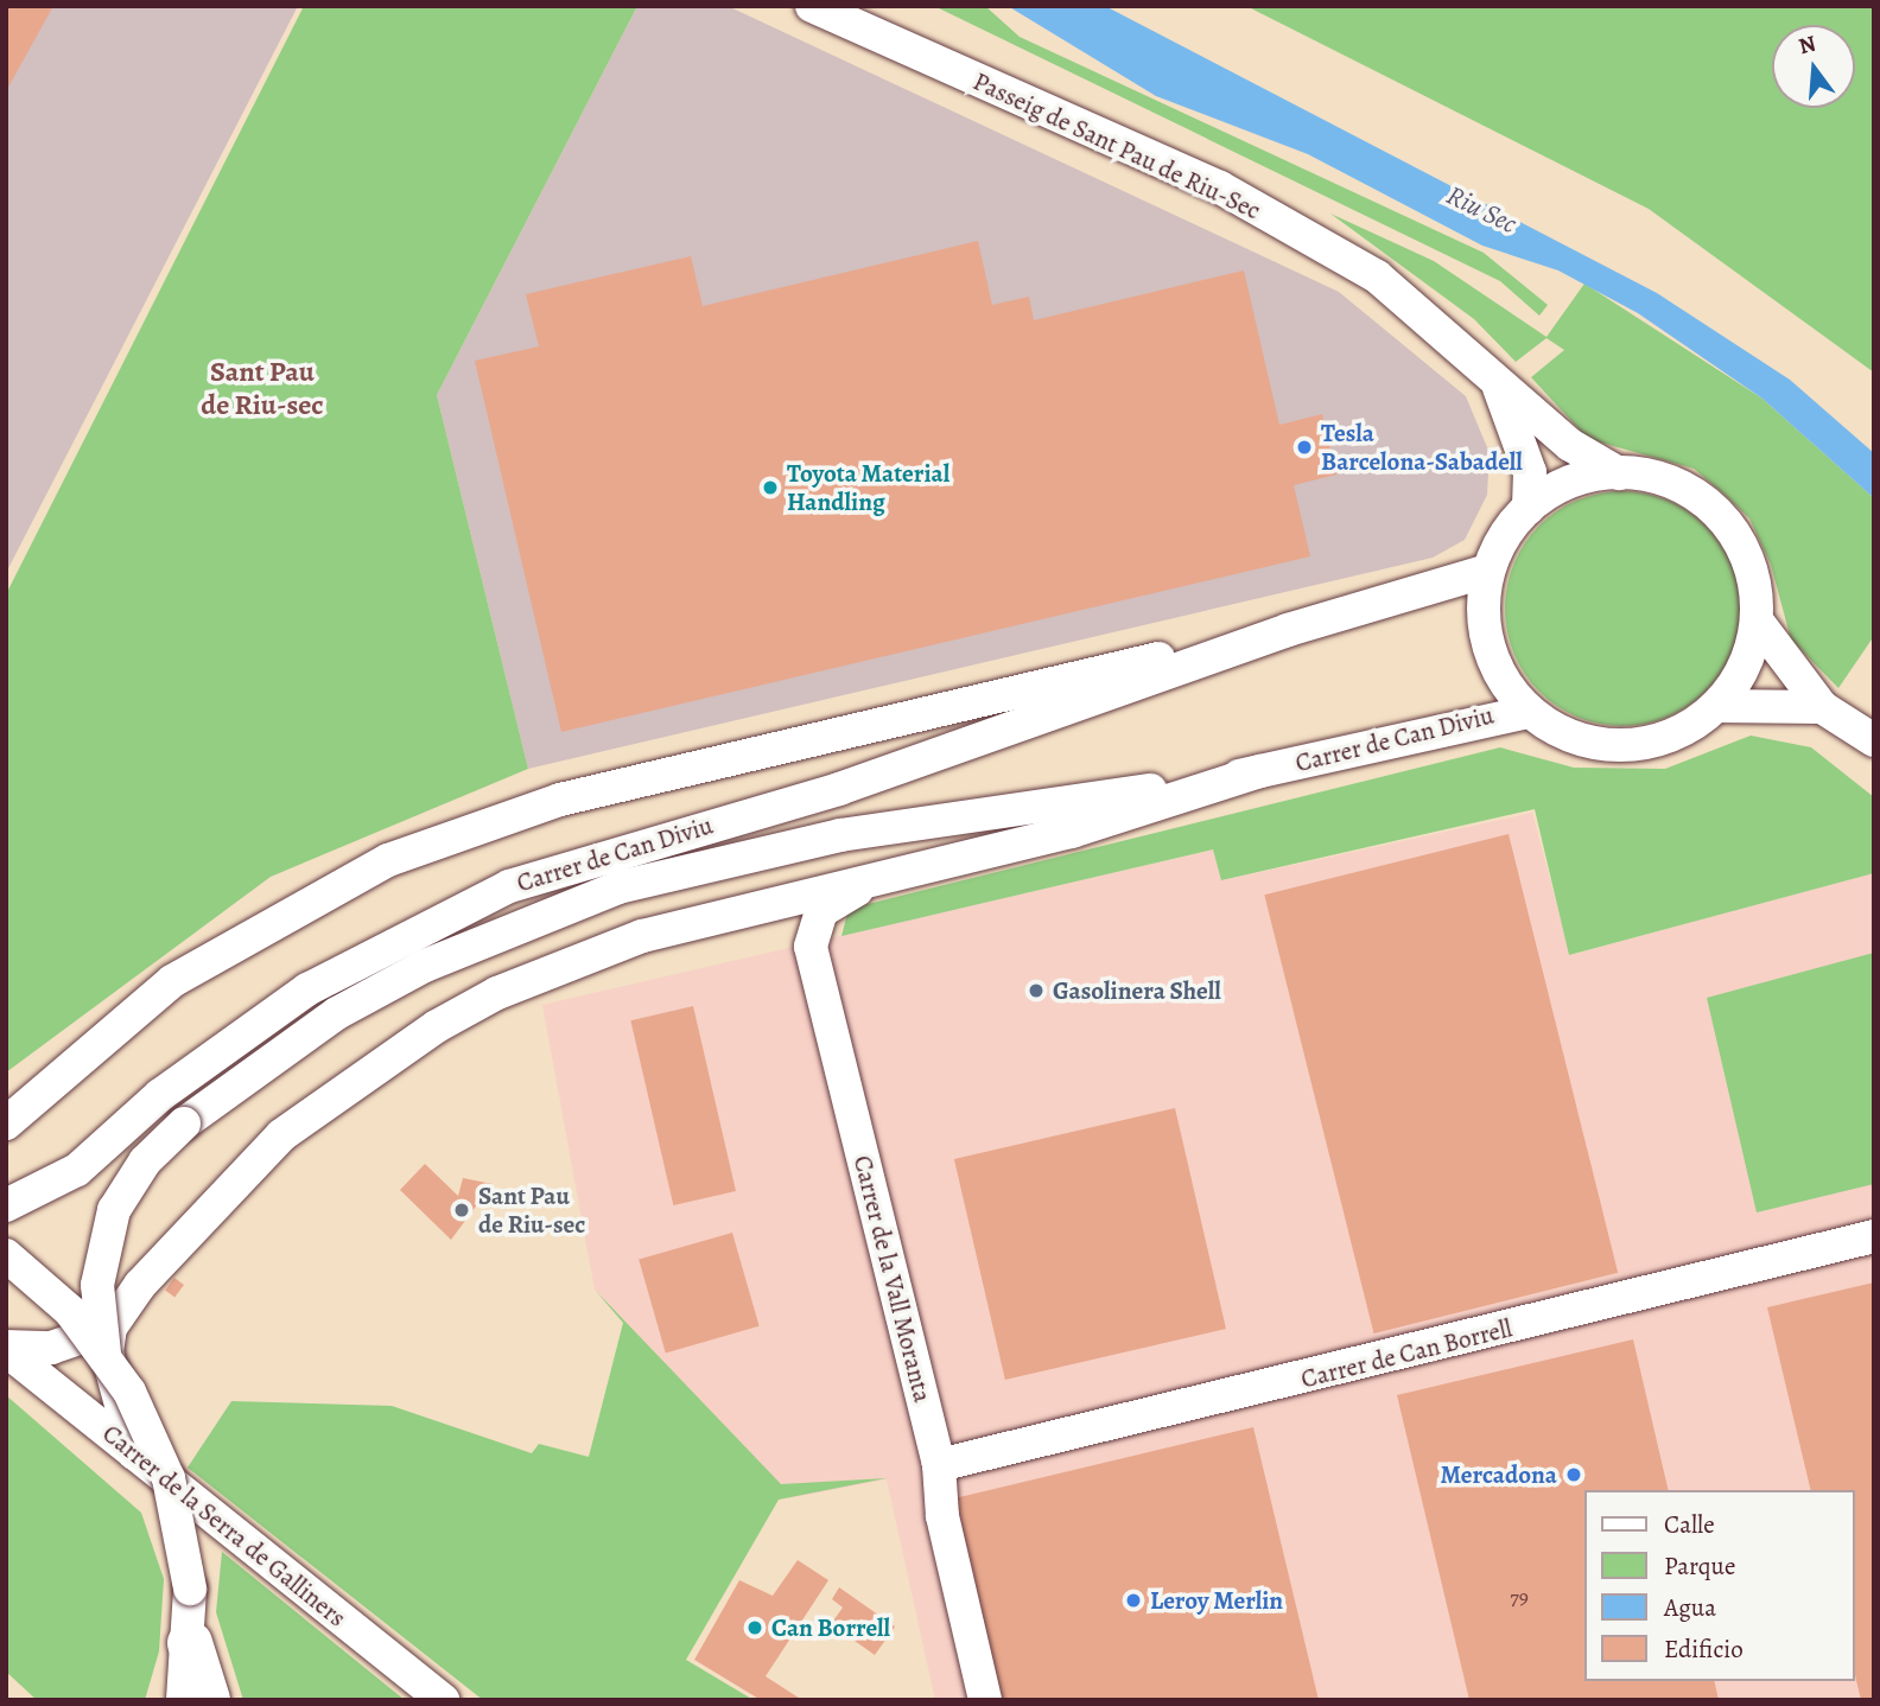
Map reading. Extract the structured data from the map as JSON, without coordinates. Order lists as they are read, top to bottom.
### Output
{
  "streets": {
    "street": [
      "Passeig de Sant Pau de Riu-Sec",
      "Carrer de Can Diviu",
      "Carrer de la Vall Moranta",
      "Carrer de Can Borrell",
      "Carrer de la Serra de Galliners"
    ]
  },
  "crossings": [
    ["Passeig de Sant Pau de Riu-Sec", "Carrer de Can Diviu"],
    ["Carrer de Can Diviu", "Carrer de la Vall Moranta"],
    ["Carrer de Can Diviu", "Carrer de la Serra de Galliners"],
    ["Carrer de la Vall Moranta", "Carrer de Can Borrell"]
  ],
  "districts": ["Sant Pau de Riu-sec"],
  "water": ["Riu Sec"],
  "places": [
    "Tesla Barcelona-Sabadell",
    "Toyota Material Handling",
    "Gasolinera Shell",
    "Sant Pau de Riu-sec",
    "Mercadona",
    "Leroy Merlin",
    "Can Borrell"
  ],
  "house_numbers": ["79"],
  "legend": [
    "Calle",
    "Parque",
    "Agua",
    "Edificio"
  ],
  "north": "top"
}
